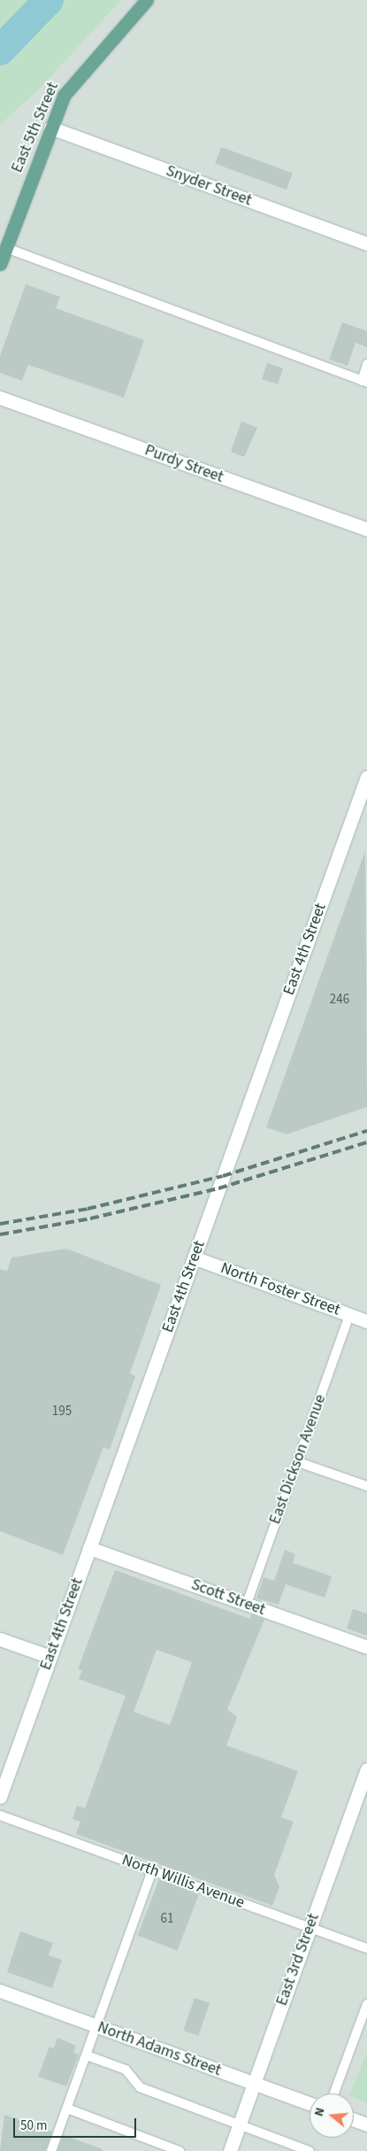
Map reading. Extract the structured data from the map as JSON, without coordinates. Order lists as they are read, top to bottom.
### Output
{
  "streets": {
    "main road": ["East 5th Street"],
    "street": [
      "Snyder Street",
      "Purdy Street",
      "East 4th Street",
      "North Foster Street",
      "Scott Street",
      "East 3rd Street",
      "North Adams Street"
    ],
    "lane": ["East Dickson Avenue", "North Willis Avenue"]
  },
  "crossings": [
    ["East 5th Street", "Snyder Street"],
    ["East 4th Street", "North Foster Street"],
    ["East 4th Street", "Scott Street"],
    ["North Foster Street", "East Dickson Avenue"],
    ["East Dickson Avenue", "Scott Street"],
    ["North Willis Avenue", "East 3rd Street"],
    ["East 3rd Street", "North Adams Street"]
  ],
  "house_numbers": ["246", "195", "61"],
  "scale_bar": "50 m",
  "north": "left"
}
